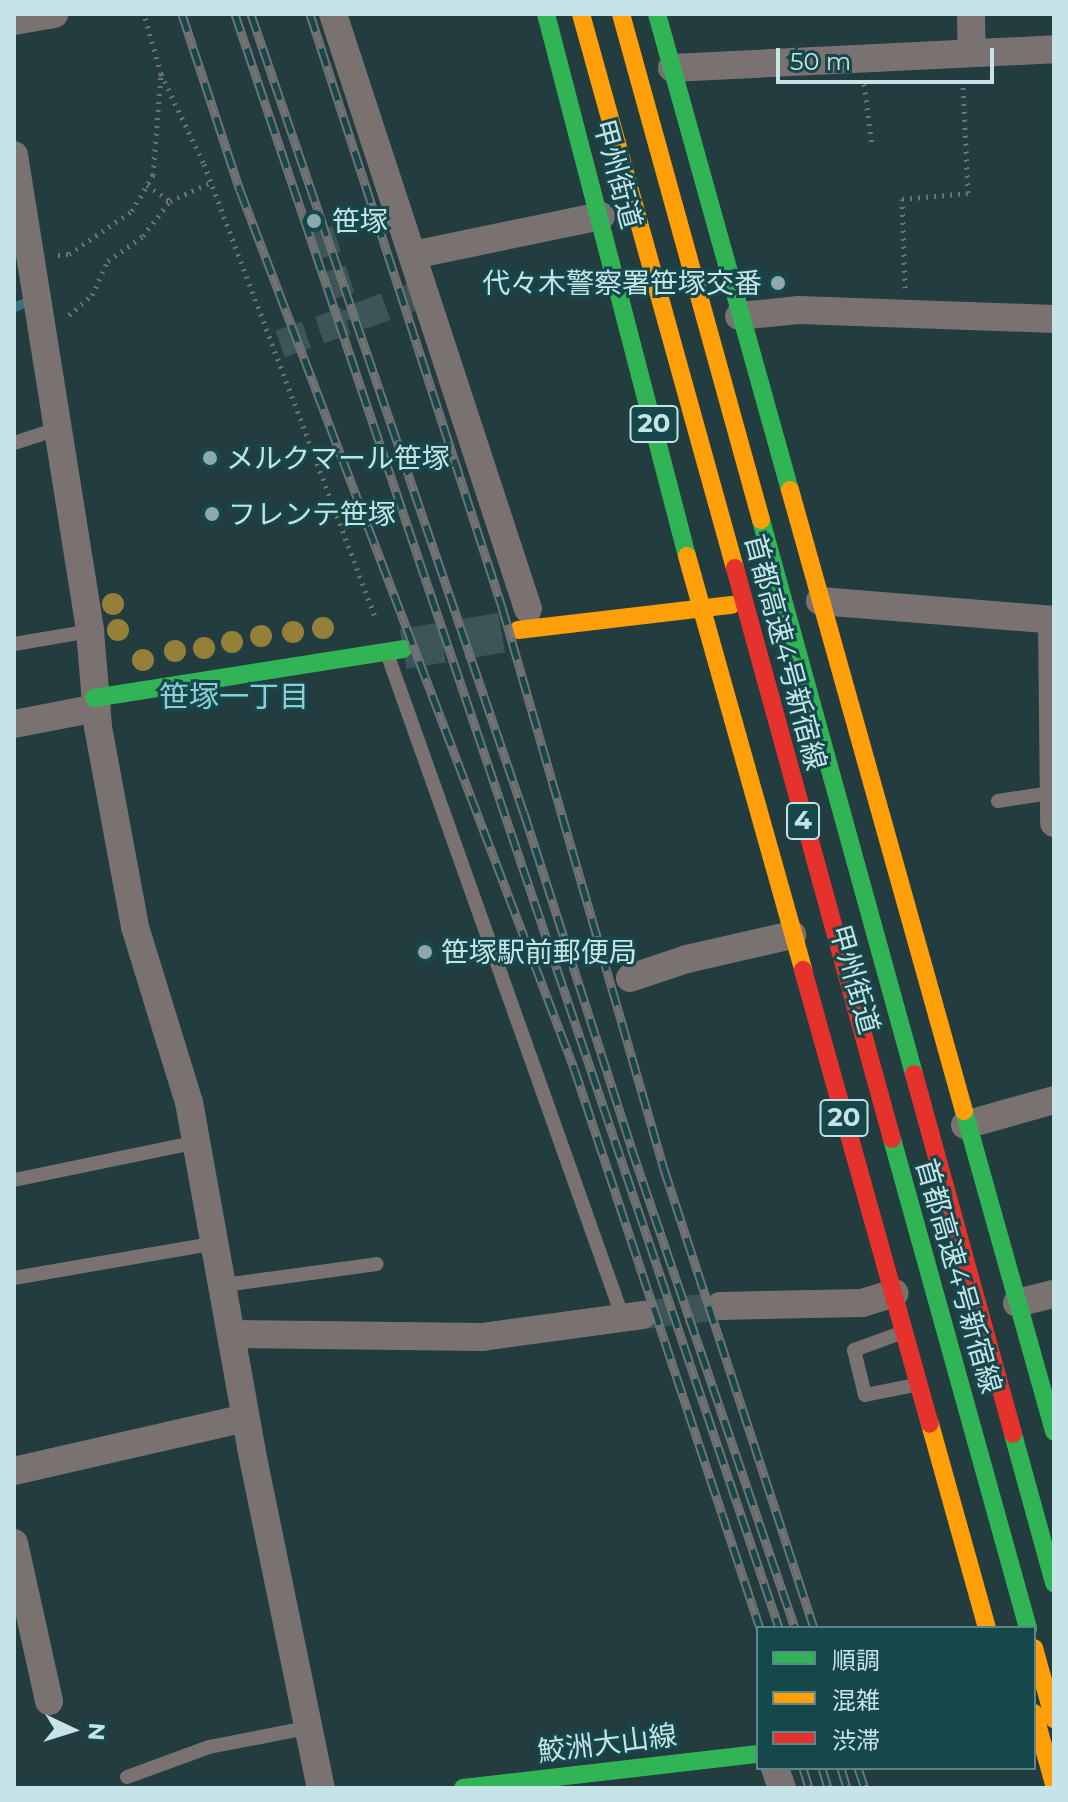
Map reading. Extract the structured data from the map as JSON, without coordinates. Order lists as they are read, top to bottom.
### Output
{
  "streets": {
    "main road": [
      "甲州街道",
      "20",
      "首都高速4号新宿線",
      "4",
      "鮫洲大山線"
    ]
  },
  "crossings": [
    ["甲州街道", "20"]
  ],
  "districts": ["笹塚一丁目"],
  "places": [
    "笹塚",
    "代々木警察署笹塚交番",
    "メルクマール笹塚",
    "フレンテ笹塚",
    "笹塚駅前郵便局"
  ],
  "legend": ["順調", "混雑", "渋滞"],
  "scale_bar": "50 m",
  "north": "right"
}
